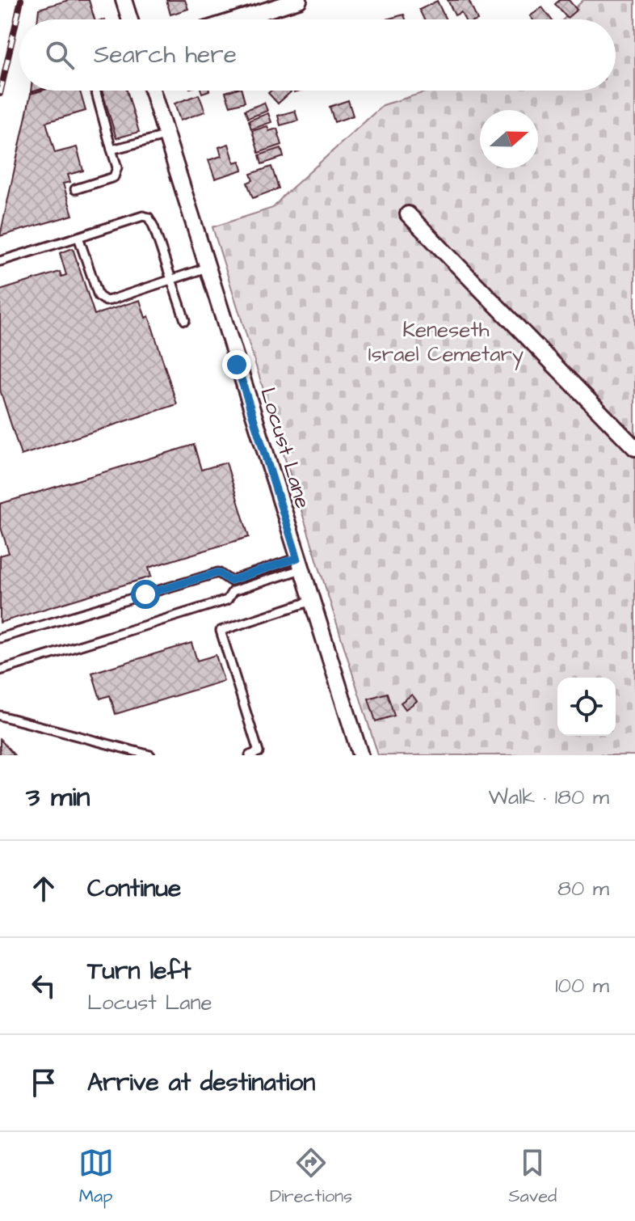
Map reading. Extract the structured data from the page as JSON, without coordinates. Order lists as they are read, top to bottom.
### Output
{
  "streets": {
    "street": ["Locust Lane"]
  },
  "parks": ["Keneseth Israel Cemetary"],
  "north": "right",
  "page": {
    "search": "Search here",
    "heading": ["3 min", "Walk · 180 m"],
    "list": [
      ["Continue", "80 m"],
      ["Turn left", "Locust Lane", "100 m"],
      "Arrive at destination"
    ],
    "nav": ["Map", "Directions", "Saved"]
  }
}
